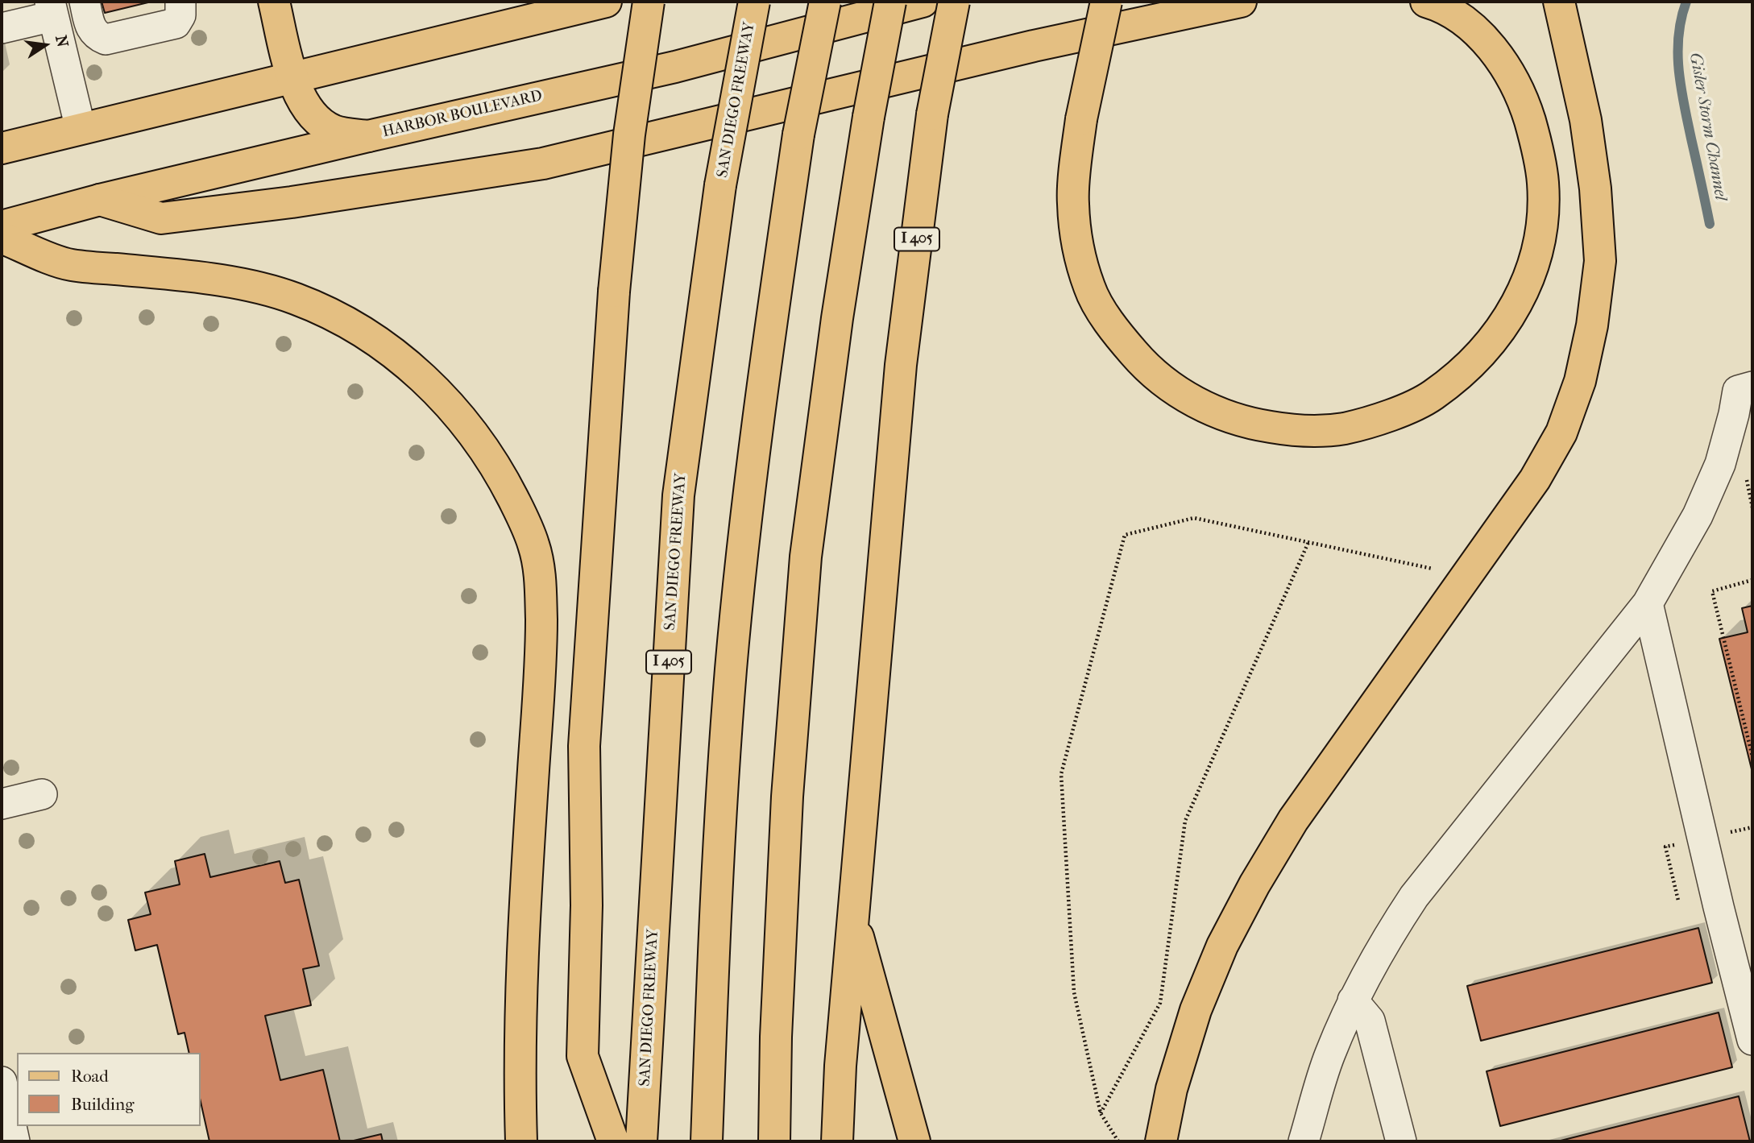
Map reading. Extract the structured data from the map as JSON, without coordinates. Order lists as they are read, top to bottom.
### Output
{
  "streets": {
    "main road": ["SAN DIEGO FREEWAY", "HARBOR BOULEVARD", "I 405"]
  },
  "water": ["Gisler Storm Channel"],
  "legend": ["Road", "Building"],
  "north": "right"
}
